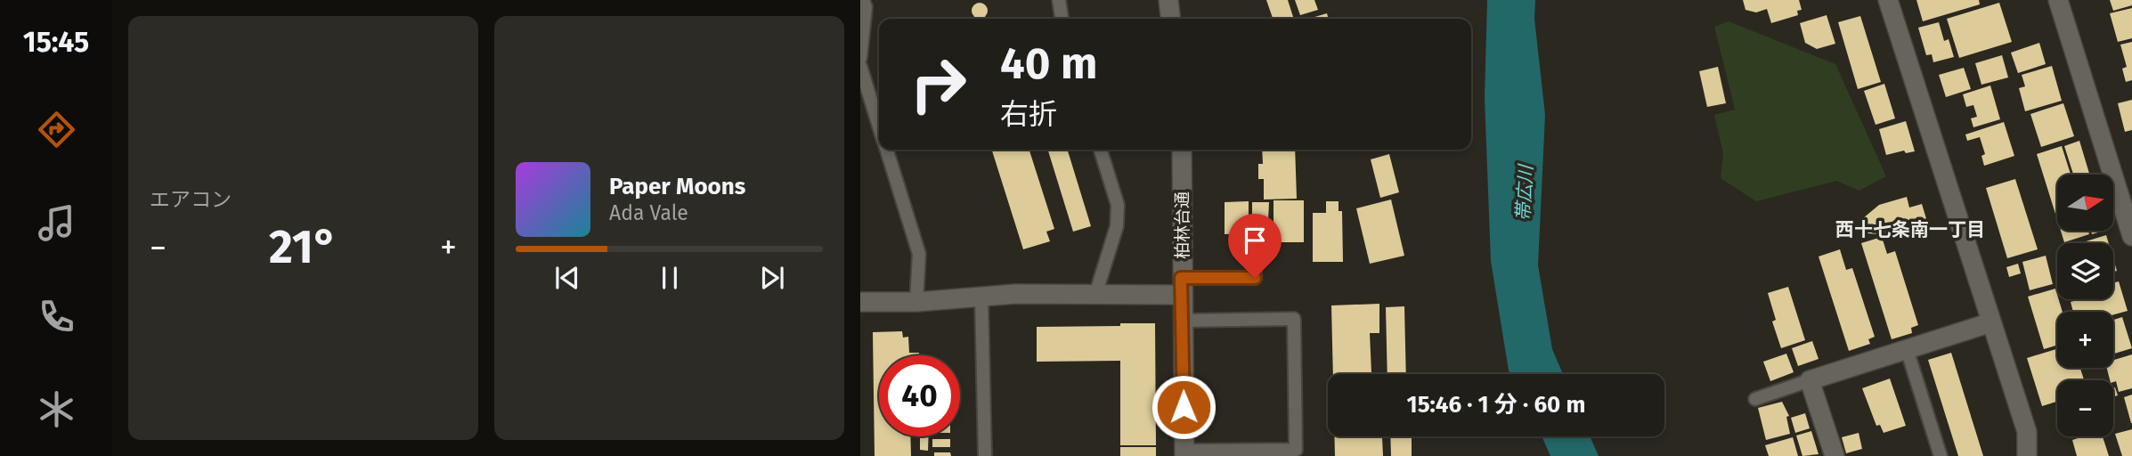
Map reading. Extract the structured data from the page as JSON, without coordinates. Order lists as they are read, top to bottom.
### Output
{
  "streets": {
    "street": ["柏林台通"]
  },
  "districts": ["西十七条南一丁目"],
  "water": ["帯広川"],
  "north": "right",
  "page": {
    "tabs": "15:45",
    "tile": "エアコン",
    "turn": ["40 m", "右折"],
    "song": ["Paper Moons", "Ada Vale"],
    "map_buttons": ["+", "−"],
    "heat": ["−", "21°", "+"],
    "limit": "40",
    "trip": "15:46 · 1 分 · 60 m"
  }
}
